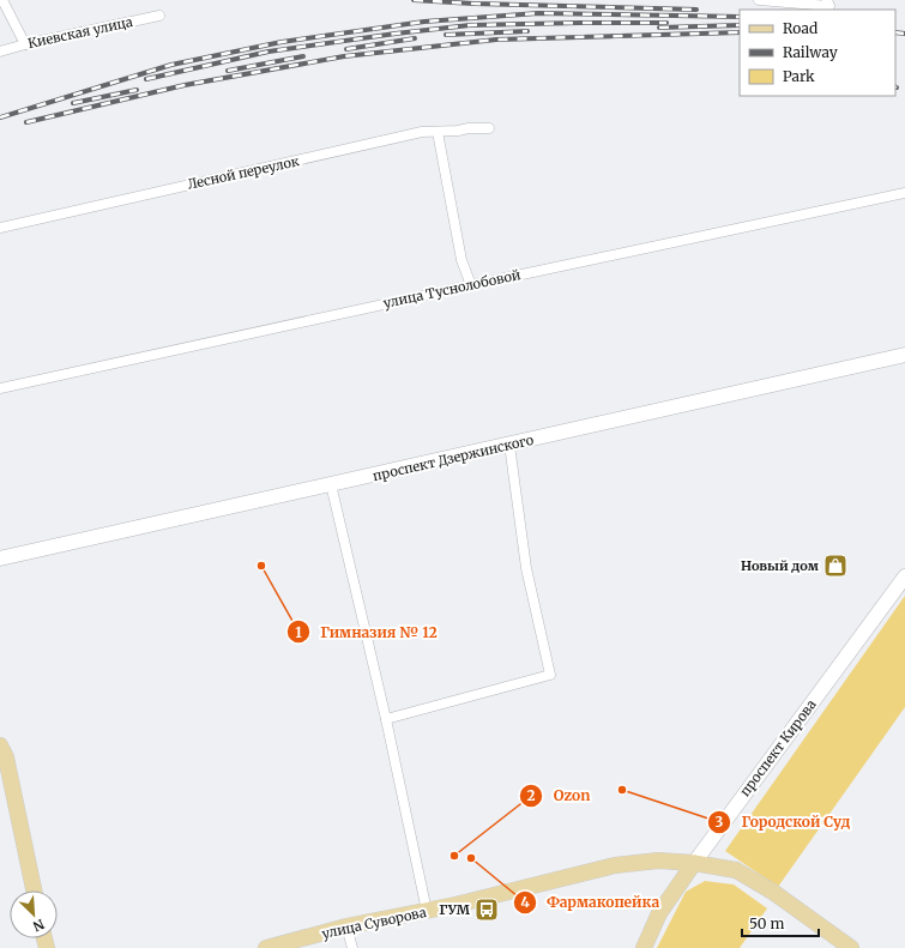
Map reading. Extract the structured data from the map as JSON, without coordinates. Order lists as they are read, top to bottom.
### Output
{
  "streets": {
    "main road": ["проспект Кирова", "улица Суворова"],
    "street": [
      "Киевская улица",
      "Лесной переулок",
      "улица Туснолобовой",
      "проспект Дзержинского"
    ]
  },
  "crossings": [
    ["проспект Кирова", "улица Суворова"]
  ],
  "places": {
    "other": [
      "Гимназия № 12",
      "Городской Суд",
      "Ozon",
      "Фармакопейка"
    ],
    "shop": ["Новый дом"],
    "bus stop": ["ГУМ"]
  },
  "legend": ["Road", "Railway", "Park"],
  "scale_bar": "50 m",
  "north": "bottom right"
}
